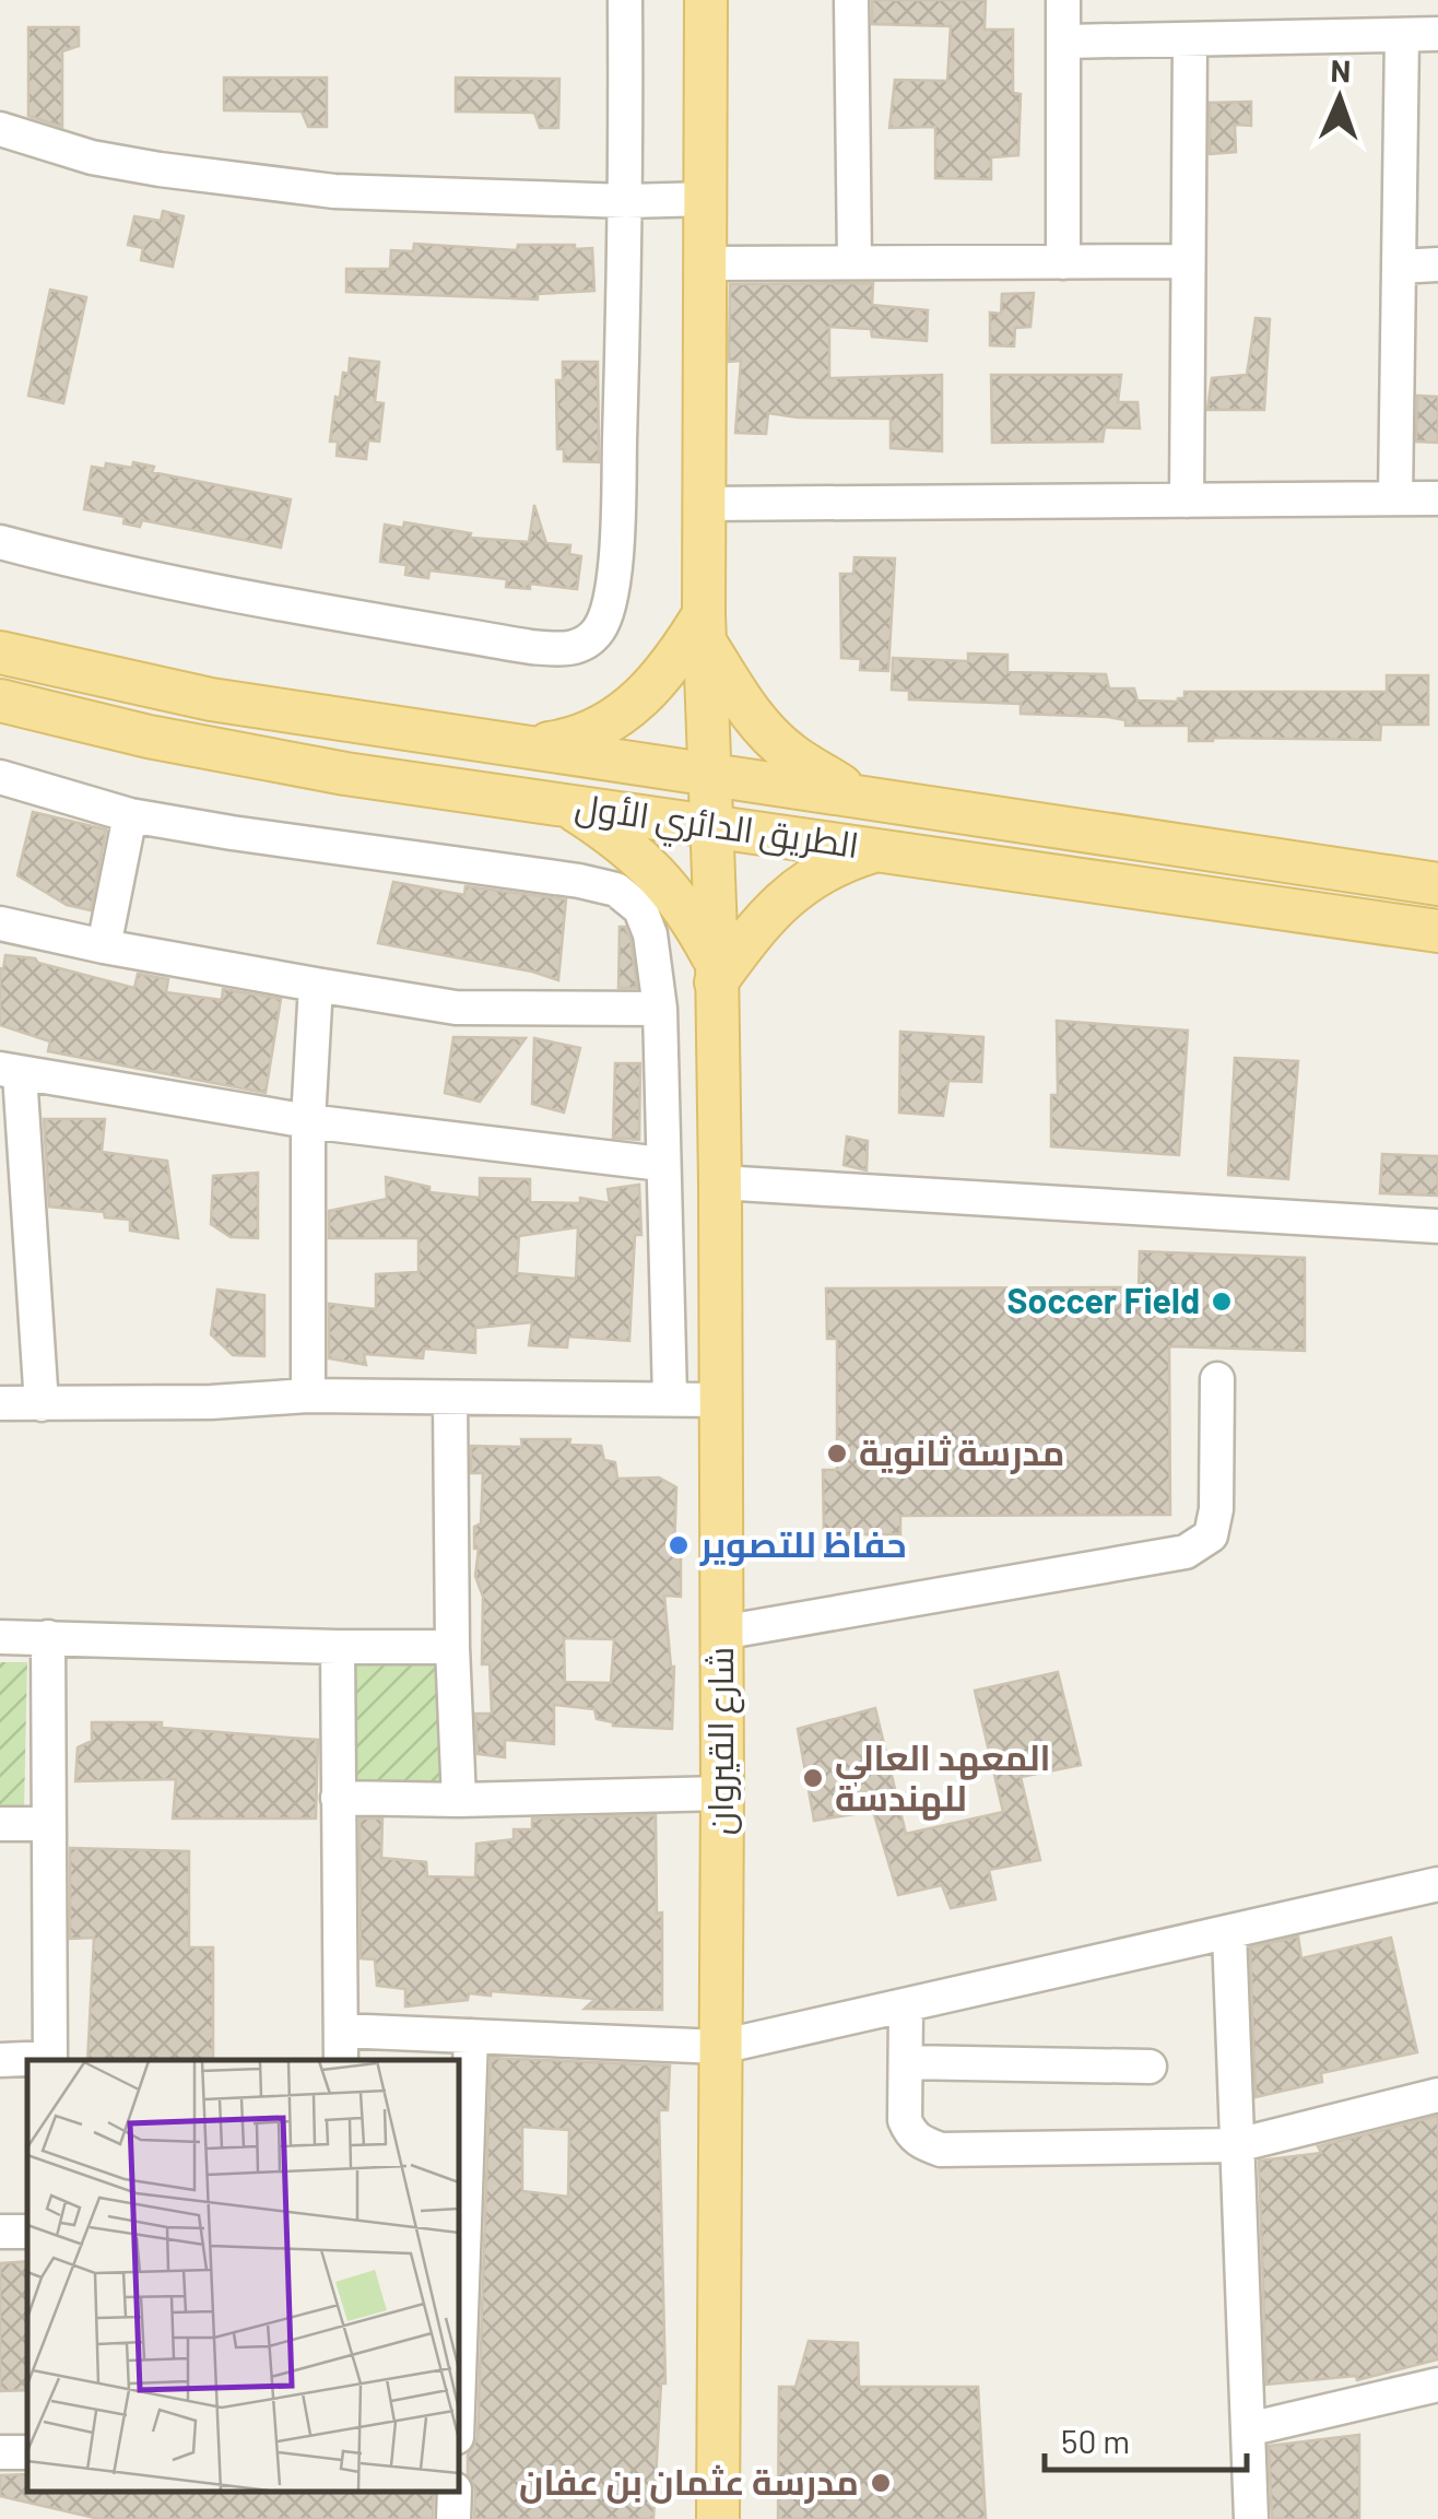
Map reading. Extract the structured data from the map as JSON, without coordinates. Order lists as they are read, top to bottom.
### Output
{
  "streets": {
    "main road": ["الطريق الدائري الأول", "شارع القيروان"]
  },
  "crossings": [
    ["الطريق الدائري الأول", "شارع القيروان"]
  ],
  "places": [
    "Soccer Field",
    "مدرسة ثانوية",
    "حفاظ للتصوير",
    "المعهد العالي للهندسة",
    "مدرسة عثمان بن عفان"
  ],
  "scale_bar": "50 m",
  "north": "top"
}
